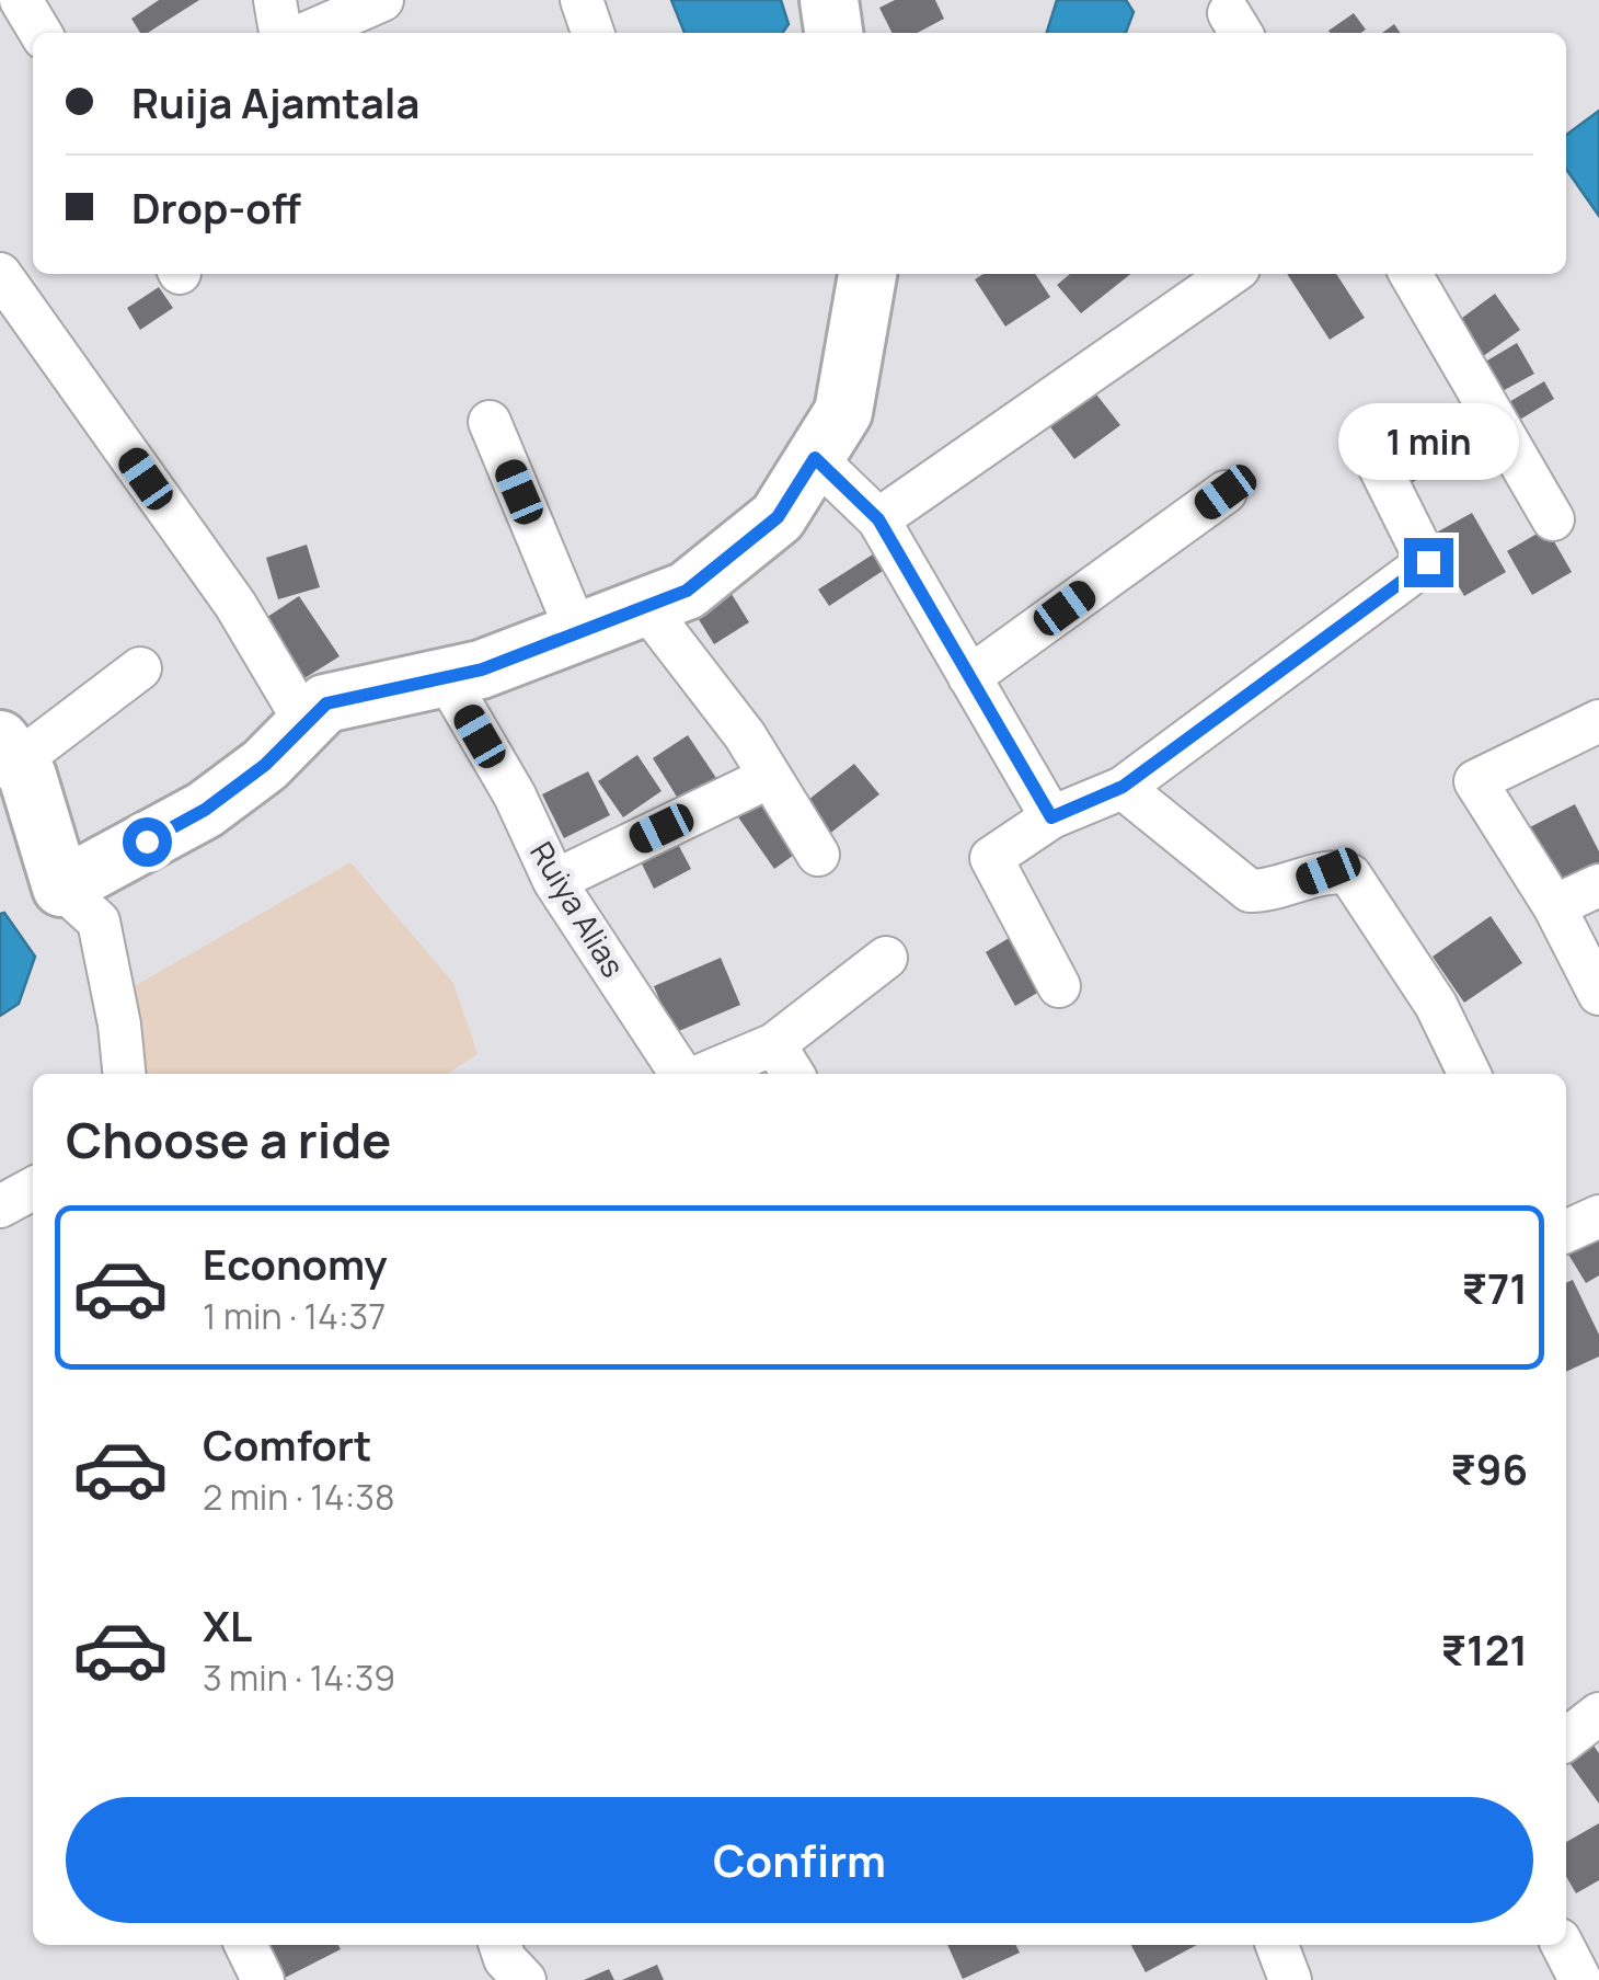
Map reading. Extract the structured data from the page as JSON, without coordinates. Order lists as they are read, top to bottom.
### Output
{
  "streets": {
    "street": ["Ruiya Alias"]
  },
  "page": {
    "banner": ["Ruija Ajamtala", "Drop-off"],
    "bubble": "1 min",
    "heading": "Choose a ride",
    "list": [
      {
        "name": "Economy",
        "note": "1 min · 14:37",
        "value": "₹71"
      },
      {
        "name": "Comfort",
        "note": "2 min · 14:38",
        "value": "₹96"
      },
      {
        "name": "XL",
        "note": "3 min · 14:39",
        "value": "₹121"
      }
    ],
    "buttons": "Confirm"
  }
}
